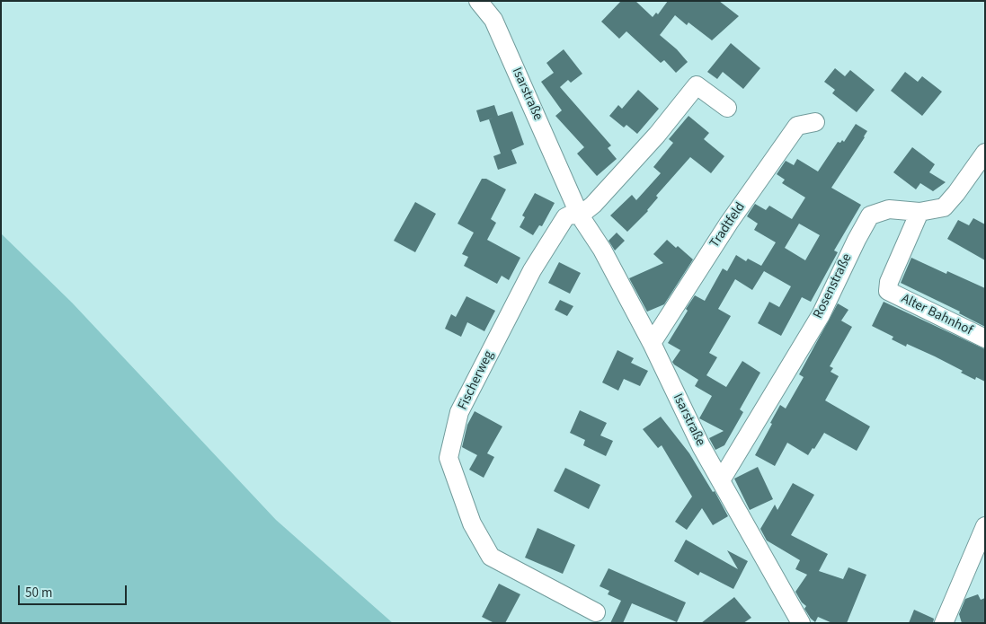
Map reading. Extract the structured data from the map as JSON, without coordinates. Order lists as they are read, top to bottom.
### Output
{
  "streets": {
    "street": [
      "Isarstraße",
      "Tradtfeld",
      "Rosenstraße",
      "Alter Bahnhof",
      "Fischerweg"
    ]
  },
  "crossings": [
    ["Isarstraße", "Tradtfeld"],
    ["Isarstraße", "Rosenstraße"],
    ["Isarstraße", "Fischerweg"],
    ["Rosenstraße", "Alter Bahnhof"]
  ],
  "scale_bar": "50 m"
}
